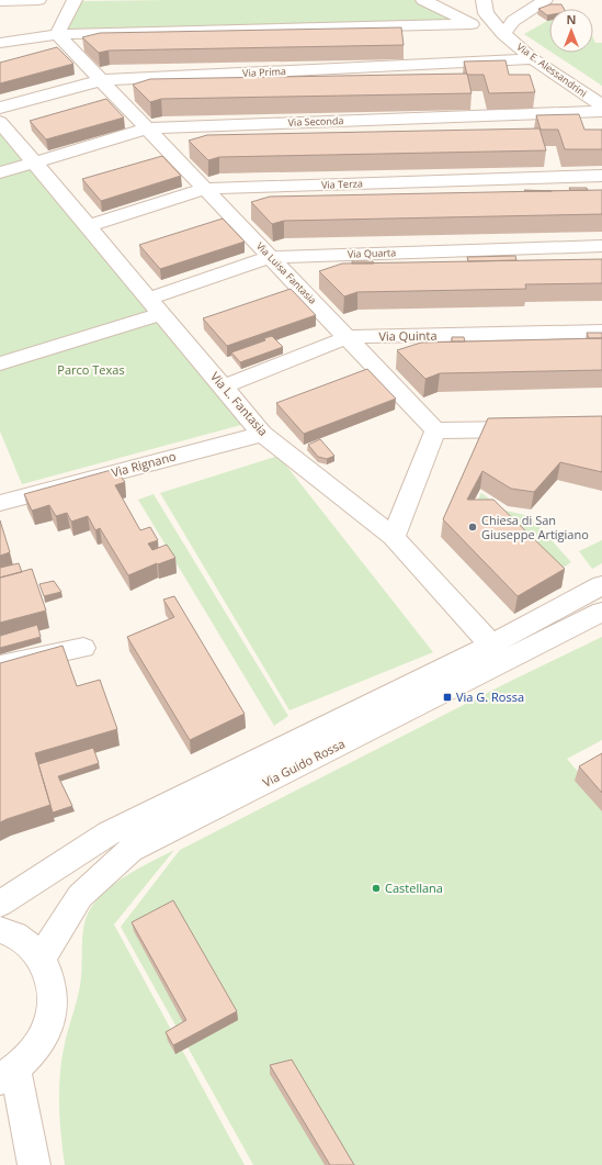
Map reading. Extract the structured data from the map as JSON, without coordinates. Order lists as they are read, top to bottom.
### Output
{
  "streets": {
    "street": [
      "Via E. Alessandrini",
      "Via Prima",
      "Via Seconda",
      "Via Terza",
      "Via Quarta",
      "Via Luisa Fantasia",
      "Via Quinta",
      "Via L. Fantasia",
      "Via Rignano",
      "Via Guido Rossa"
    ]
  },
  "crossings": [
    ["Via E. Alessandrini", "Via Prima"],
    ["Via Prima", "Via Luisa Fantasia"],
    ["Via Seconda", "Via Luisa Fantasia"],
    ["Via Seconda", "Via L. Fantasia"],
    ["Via Terza", "Via Luisa Fantasia"],
    ["Via Terza", "Via L. Fantasia"],
    ["Via Quarta", "Via Luisa Fantasia"],
    ["Via Quarta", "Via L. Fantasia"],
    ["Via Luisa Fantasia", "Via Quinta"],
    ["Via Quinta", "Via L. Fantasia"],
    ["Via L. Fantasia", "Via Rignano"],
    ["Via L. Fantasia", "Via Guido Rossa"]
  ],
  "parks": ["Parco Texas"],
  "places": {
    "other": ["Chiesa di San Giuseppe Artigiano", "Castellana"],
    "transit": ["Via G. Rossa"]
  },
  "north": "top"
}
